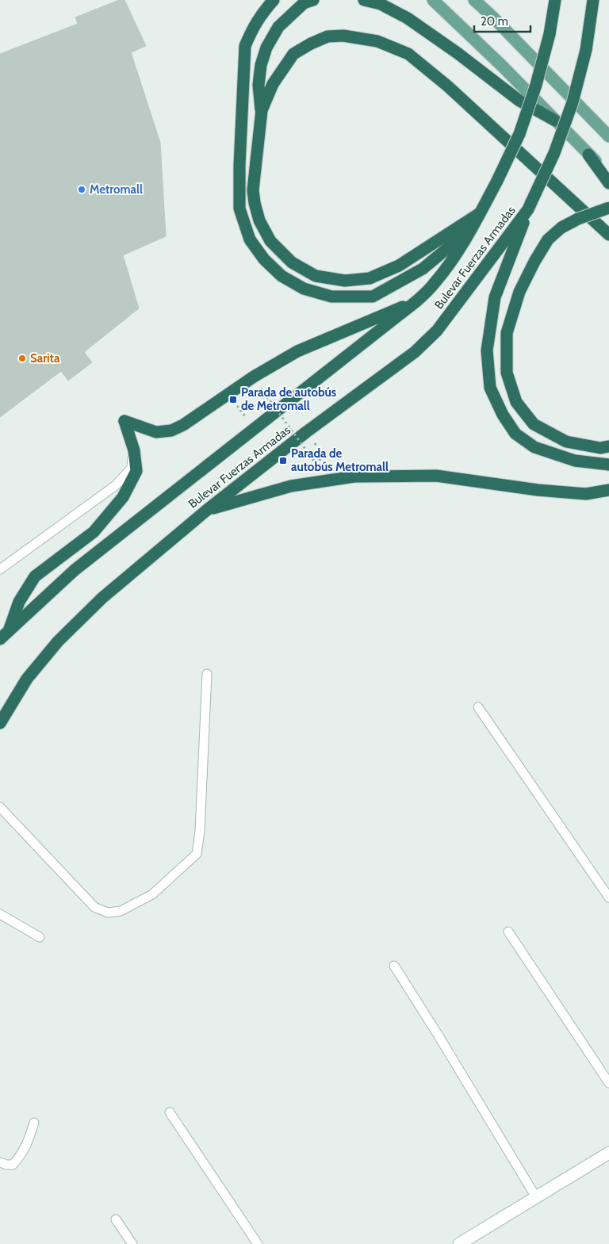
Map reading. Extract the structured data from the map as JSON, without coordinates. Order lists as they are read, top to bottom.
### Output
{
  "streets": {
    "highway": ["Bulevar Fuerzas Armadas"]
  },
  "places": {
    "other": ["Metromall", "Sarita"],
    "transit": ["Parada de autobús de Metromall", "Parada de autobús Metromall"]
  },
  "scale_bar": "20 m"
}
